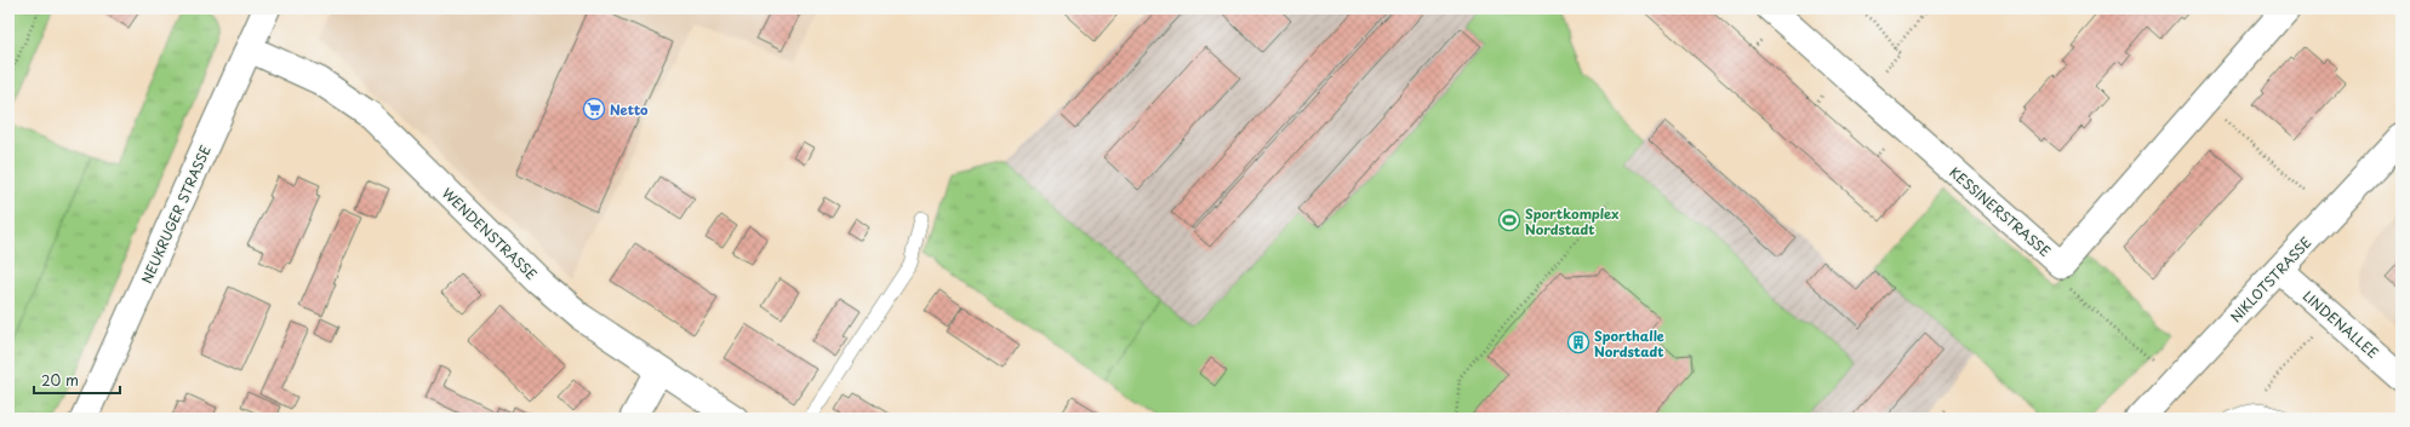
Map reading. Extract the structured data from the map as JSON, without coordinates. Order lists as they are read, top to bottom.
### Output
{
  "streets": {
    "street": [
      "KESSINERSTRASSE",
      "NEUKRUGER STRASSE",
      "WENDENSTRASSE",
      "NIKLOTSTRASSE",
      "LINDENALLEE"
    ]
  },
  "crossings": [
    ["NEUKRUGER STRASSE", "WENDENSTRASSE"],
    ["NIKLOTSTRASSE", "LINDENALLEE"]
  ],
  "places": {
    "supermarket": ["Netto"],
    "sports": ["Sportkomplex Nordstadt"],
    "building": ["Sporthalle Nordstadt"]
  },
  "scale_bar": "20 m"
}
